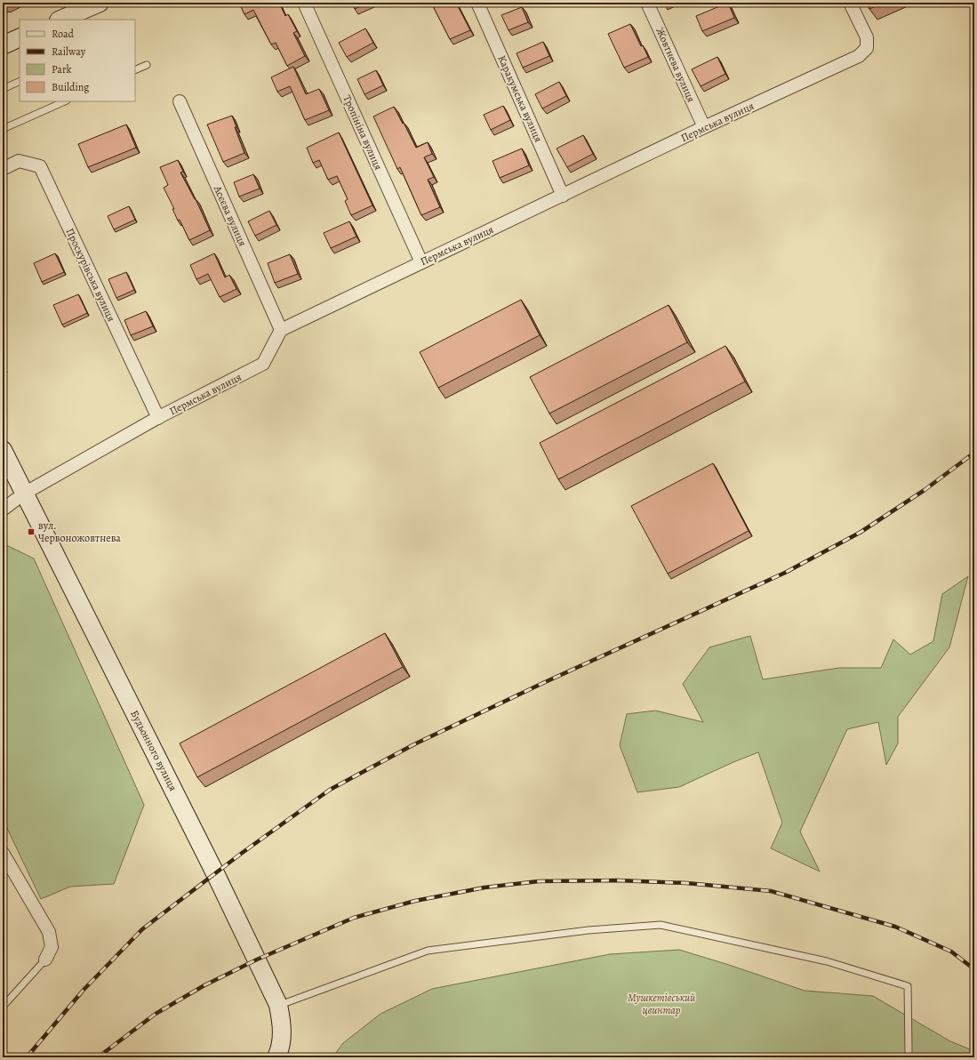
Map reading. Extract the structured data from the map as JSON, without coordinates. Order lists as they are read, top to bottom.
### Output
{
  "streets": {
    "main road": ["Будьонного вулиця"],
    "street": [
      "Жовтнева вулиця",
      "Каракумська вулиця",
      "Пермська вулиця",
      "Тропініна вулиця",
      "Асєєва вулиця",
      "Проскурівська вулиця"
    ]
  },
  "crossings": [
    ["Жовтнева вулиця", "Пермська вулиця"],
    ["Каракумська вулиця", "Пермська вулиця"],
    ["Пермська вулиця", "Тропініна вулиця"],
    ["Пермська вулиця", "Асєєва вулиця"],
    ["Пермська вулиця", "Проскурівська вулиця"],
    ["Пермська вулиця", "Будьонного вулиця"]
  ],
  "parks": ["Мушкетівський цвинтар"],
  "places": {
    "transit": ["вул. Червоножовтнева"]
  },
  "legend": [
    "Road",
    "Railway",
    "Park",
    "Building"
  ]
}
